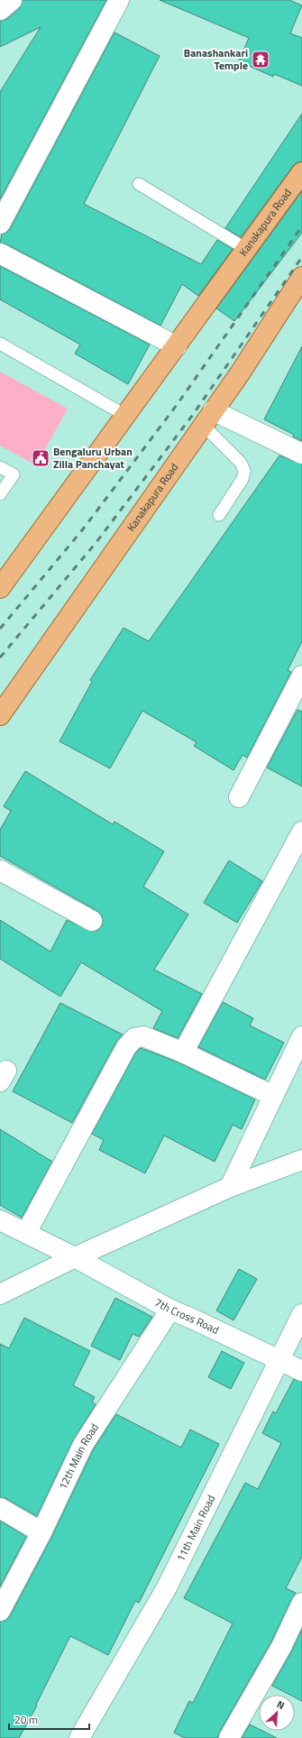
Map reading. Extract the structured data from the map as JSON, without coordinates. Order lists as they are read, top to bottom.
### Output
{
  "streets": {
    "main road": ["Kanakapura Road"],
    "street": ["7th Cross Road", "12th Main Road", "11th Main Road"]
  },
  "crossings": [
    ["7th Cross Road", "12th Main Road"],
    ["7th Cross Road", "11th Main Road"]
  ],
  "places": {
    "temple": ["Banashankari Temple"],
    "public building": ["Bengaluru Urban Zilla Panchayat"]
  },
  "scale_bar": "20 m",
  "north": "top right"
}
